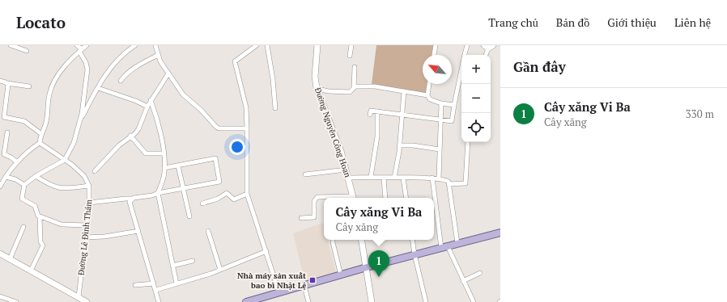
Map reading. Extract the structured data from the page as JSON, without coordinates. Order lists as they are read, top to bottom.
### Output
{
  "streets": {
    "main road": ["Đường Nguyễn Công Hoan"],
    "street": ["Đường Lê Đình Thám"]
  },
  "places": {
    "transit": ["Nhà máy sản xuất bao bì Nhật Lệ"]
  },
  "north": "top left",
  "page": {
    "header": "Locato",
    "nav": [
      "Trang chủ",
      "Bản đồ",
      "Giới thiệu",
      "Liên hệ"
    ],
    "heading": "Gần đây",
    "map_buttons": ["+", "−"],
    "list": [
      {
        "mark": "1",
        "name": "Cây xăng Vi Ba",
        "note": "Cây xăng",
        "value": "330 m"
      }
    ],
    "popup": ["Cây xăng Vi Ba", "Cây xăng"],
    "pins": "1"
  }
}
